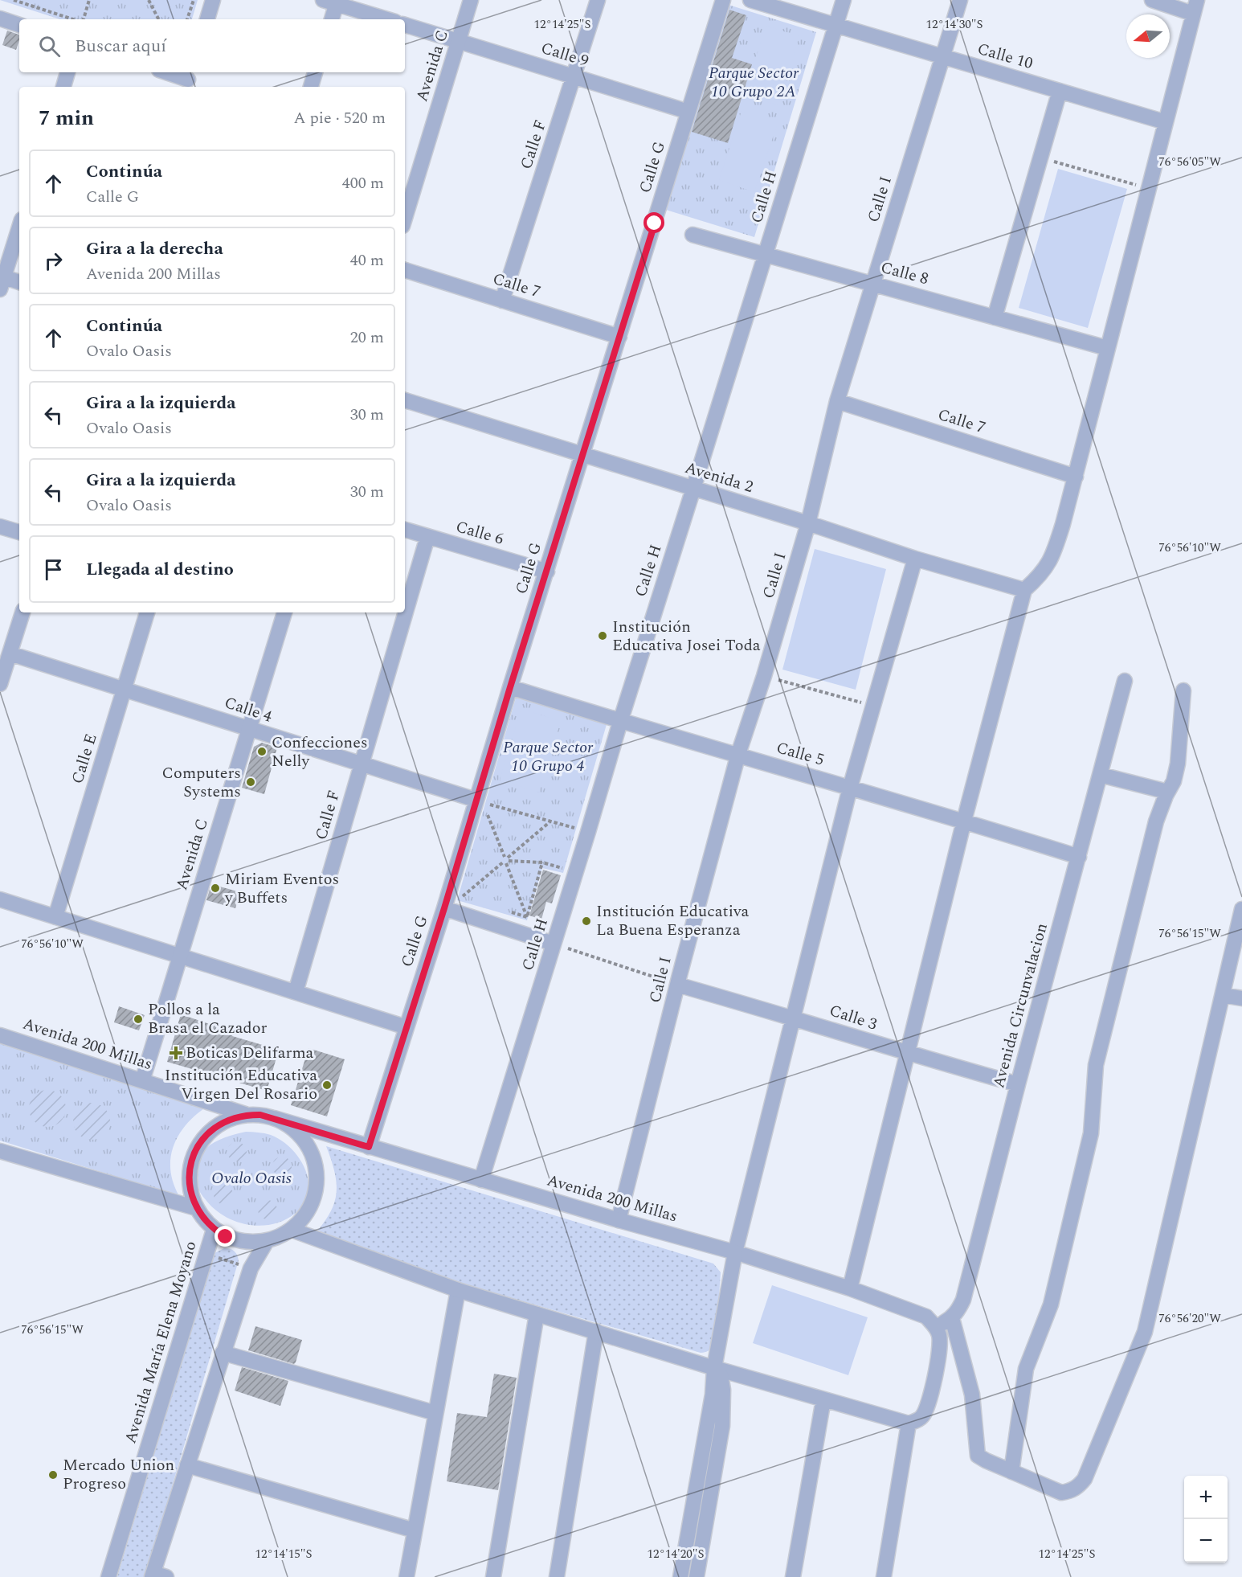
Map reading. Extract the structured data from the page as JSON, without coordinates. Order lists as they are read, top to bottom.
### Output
{
  "streets": {
    "street": [
      "Calle 9",
      "Calle 10",
      "Avenida C",
      "Calle F",
      "Calle G",
      "Calle H",
      "Calle I",
      "Calle 8",
      "Calle 7",
      "Avenida 2",
      "Calle 6",
      "Calle 4",
      "Calle 5",
      "Calle E",
      "Avenida Circunvalacion",
      "Calle 3",
      "Avenida 200 Millas",
      "Avenida María Elena Moyano"
    ]
  },
  "crossings": [
    ["Calle 9", "Avenida C"],
    ["Calle 9", "Calle F"],
    ["Calle 9", "Calle G"],
    ["Calle 10", "Calle H"],
    ["Calle 10", "Calle I"],
    ["Avenida C", "Calle 4"],
    ["Avenida C", "Avenida 200 Millas"],
    ["Calle F", "Calle 7"],
    ["Calle F", "Calle 6"],
    ["Calle F", "Calle 4"],
    ["Calle G", "Calle 7"],
    ["Calle G", "Avenida 2"],
    ["Calle G", "Calle 6"],
    ["Calle G", "Calle 4"],
    ["Calle G", "Calle 5"],
    ["Calle G", "Avenida 200 Millas"],
    ["Calle H", "Calle 8"],
    ["Calle H", "Avenida 2"],
    ["Calle H", "Calle 5"],
    ["Calle H", "Avenida 200 Millas"],
    ["Calle I", "Calle 8"],
    ["Calle I", "Calle 7"],
    ["Calle I", "Avenida 2"],
    ["Calle I", "Calle 5"],
    ["Calle I", "Calle 3"],
    ["Calle I", "Avenida 200 Millas"],
    ["Calle 4", "Calle E"],
    ["Calle 5", "Avenida Circunvalacion"],
    ["Avenida Circunvalacion", "Calle 3"],
    ["Avenida 200 Millas", "Avenida María Elena Moyano"]
  ],
  "parks": ["Parque Sector 10 Grupo 2A", "Parque Sector 10 Grupo 4", "Ovalo Oasis"],
  "places": {
    "other": [
      "Institución Educativa Josei Toda",
      "Confecciones Nelly",
      "Computers Systems",
      "Miriam Eventos y Buffets",
      "Institución Educativa La Buena Esperanza",
      "Pollos a la Brasa el Cazador",
      "Institución Educativa Virgen Del Rosario",
      "Mercado Union Progreso"
    ],
    "health": ["Boticas Delifarma"]
  },
  "north": "left",
  "page": {
    "search": "Buscar aquí",
    "heading": ["7 min", "A pie · 520 m"],
    "list": [
      ["Continúa", "Calle G", "400 m"],
      ["Gira a la derecha", "Avenida 200 Millas", "40 m"],
      ["Continúa", "Ovalo Oasis", "20 m"],
      ["Gira a la izquierda", "Ovalo Oasis", "30 m"],
      ["Gira a la izquierda", "Ovalo Oasis", "30 m"],
      "Llegada al destino"
    ],
    "map_buttons": ["+", "−"]
  },
  "coordinates": [
    "12°14'25\"S",
    "12°14'30\"S",
    "76°56'05\"W",
    "76°56'10\"W",
    "76°56'15\"W",
    "76°56'20\"W",
    "12°14'15\"S",
    "12°14'20\"S"
  ]
}
